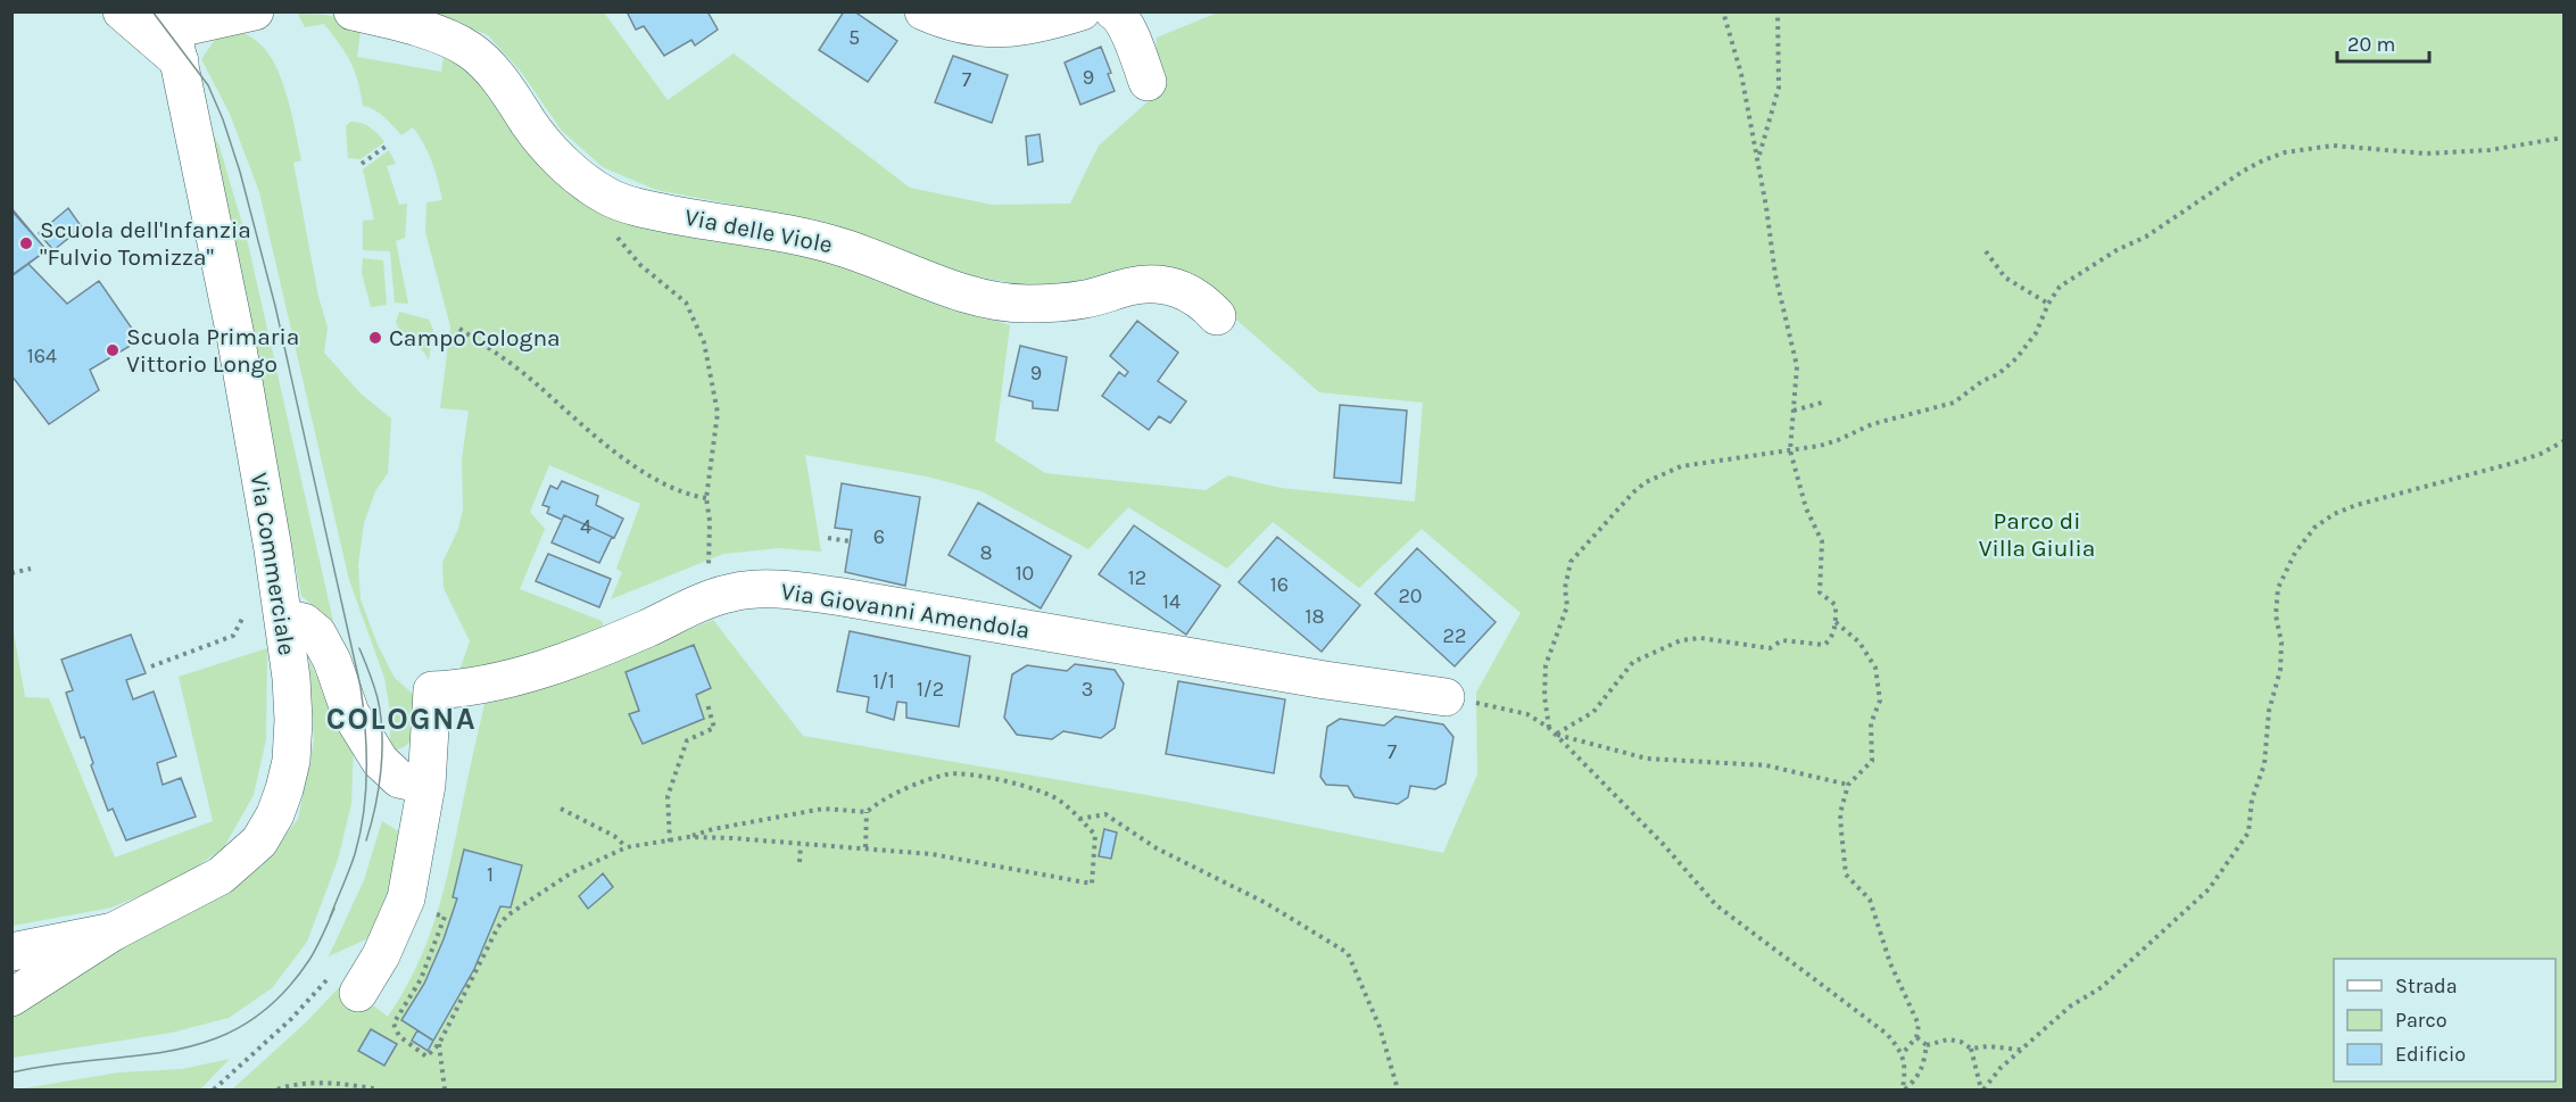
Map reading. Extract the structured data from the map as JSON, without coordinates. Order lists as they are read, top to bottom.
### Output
{
  "streets": {
    "street": ["Via delle Viole", "Via Commerciale", "Via Giovanni Amendola"]
  },
  "districts": ["COLOGNA"],
  "parks": ["Parco di Villa Giulia"],
  "places": ["Scuola dell'Infanzia \"Fulvio Tomizza\"", "Campo Cologna", "Scuola Primaria Vittorio Longo"],
  "house_numbers": [
    "5",
    "9",
    "7",
    "164",
    "9",
    "4",
    "6",
    "8",
    "10",
    "12",
    "16",
    "20",
    "14",
    "18",
    "22",
    "1/1",
    "1/2",
    "3",
    "7",
    "1"
  ],
  "legend": ["Strada", "Parco", "Edificio"],
  "scale_bar": "20 m"
}
